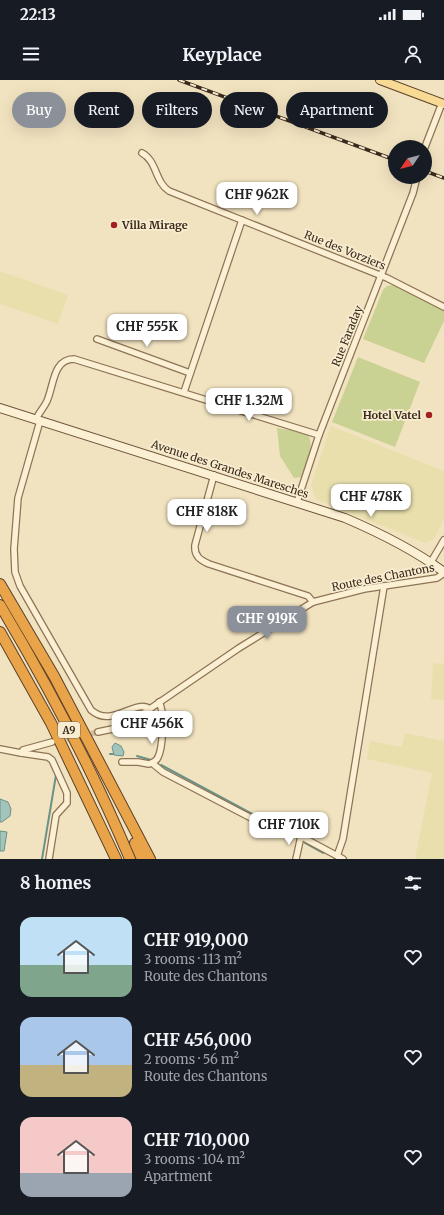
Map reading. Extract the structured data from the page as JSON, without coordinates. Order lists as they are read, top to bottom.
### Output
{
  "streets": {
    "highway": ["A9"],
    "main road": ["Avenue des Grandes Maresches"],
    "street": ["Rue des Vorziers", "Rue Faraday", "Route des Chantons"]
  },
  "crossings": [
    ["Rue des Vorziers", "Rue Faraday"],
    ["Rue Faraday", "Avenue des Grandes Maresches"],
    ["Avenue des Grandes Maresches", "Route des Chantons"]
  ],
  "places": ["Villa Mirage", "Hotel Vatel"],
  "north": "bottom left",
  "page": {
    "status": "22:13",
    "header": "Keyplace",
    "chip": [
      "Buy",
      "Rent",
      "Filters",
      "New",
      "Apartment"
    ],
    "price": [
      "CHF 962K",
      "CHF 555K",
      "CHF 1.32M",
      "CHF 478K",
      "CHF 818K",
      "CHF 919K",
      "CHF 456K",
      "CHF 710K"
    ],
    "heading": "8 homes",
    "list": [
      {
        "name": "CHF 919,000",
        "note": "3 rooms · 113 m² · Route des Chantons"
      },
      {
        "name": "CHF 456,000",
        "note": "2 rooms · 56 m² · Route des Chantons"
      },
      {
        "name": "CHF 710,000",
        "note": "3 rooms · 104 m² · Apartment"
      }
    ]
  }
}
